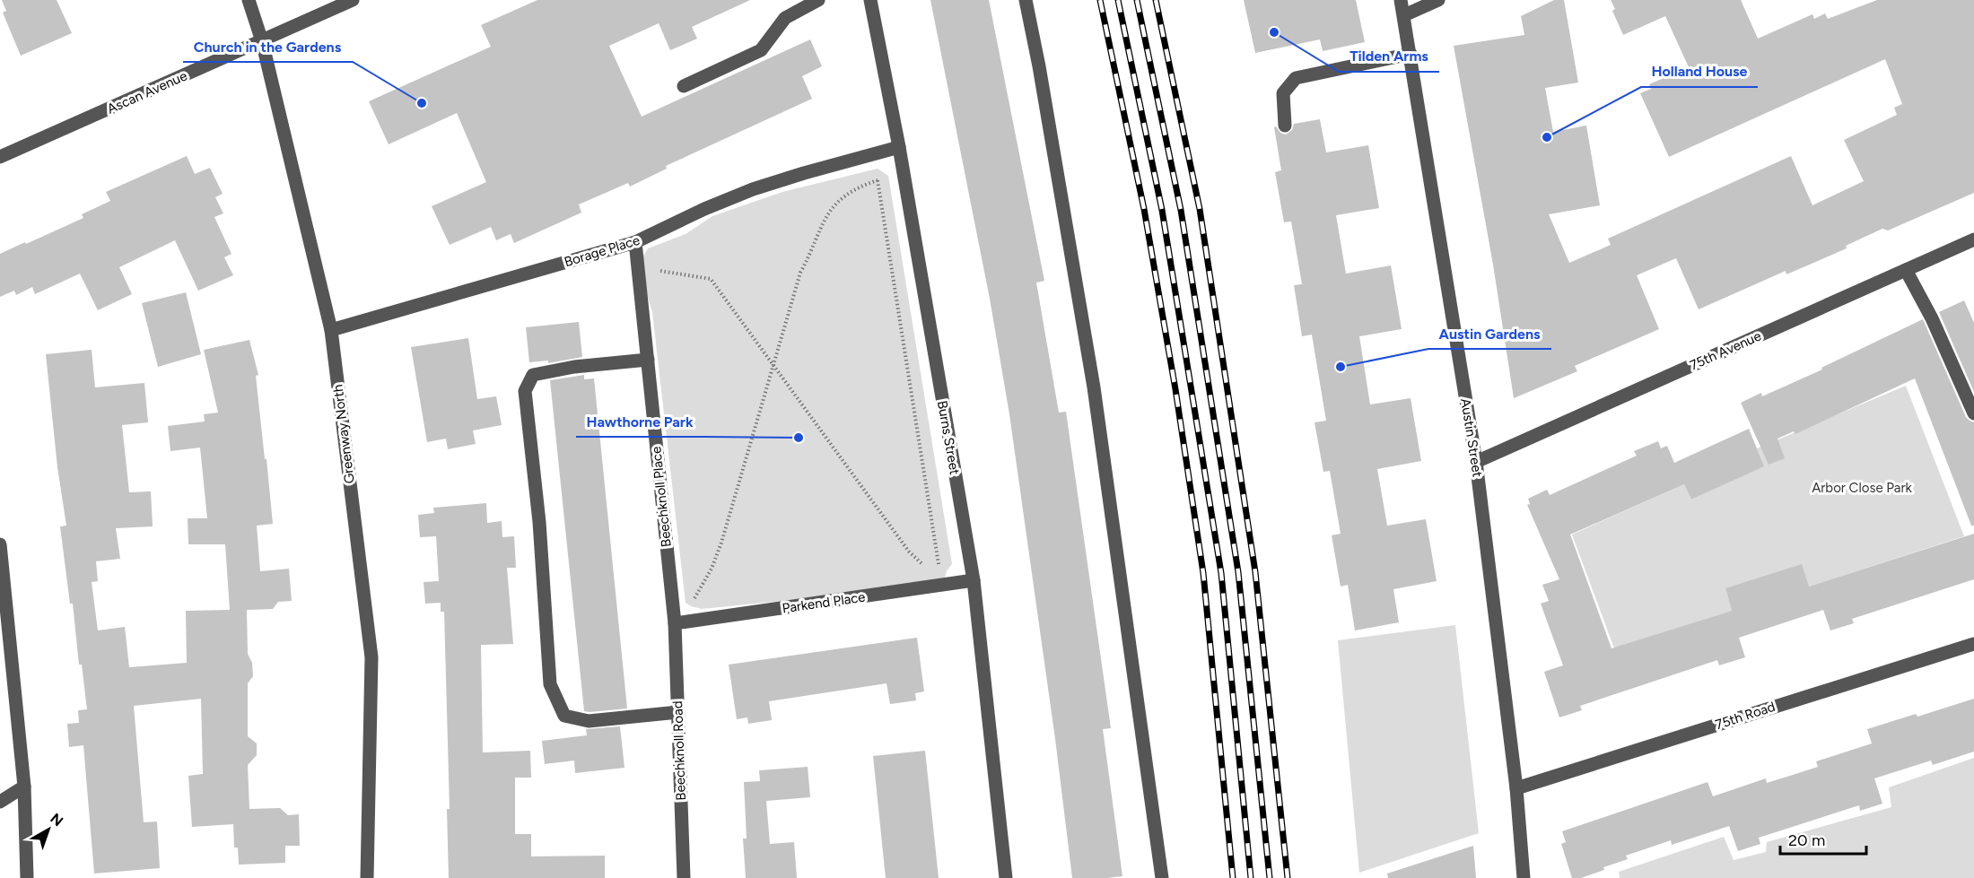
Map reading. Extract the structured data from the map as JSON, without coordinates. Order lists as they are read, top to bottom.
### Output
{
  "streets": {
    "street": [
      "Ascan Avenue",
      "Borage Place",
      "75th Avenue",
      "Greenway North",
      "Burns Street",
      "Austin Street",
      "Beechknoll Place",
      "Parkend Place",
      "75th Road",
      "Beechknoll Road"
    ]
  },
  "crossings": [
    ["Ascan Avenue", "Greenway North"],
    ["Borage Place", "Greenway North"],
    ["Borage Place", "Burns Street"],
    ["Borage Place", "Beechknoll Place"],
    ["75th Avenue", "Austin Street"],
    ["Burns Street", "Parkend Place"],
    ["Austin Street", "75th Road"],
    ["Beechknoll Place", "Parkend Place"],
    ["Beechknoll Place", "Beechknoll Road"],
    ["Parkend Place", "Beechknoll Road"]
  ],
  "parks": ["Arbor Close Park"],
  "places": [
    "Tilden Arms",
    "Church in the Gardens",
    "Holland House",
    "Austin Gardens",
    "Hawthorne Park"
  ],
  "scale_bar": "20 m",
  "north": "top right"
}
